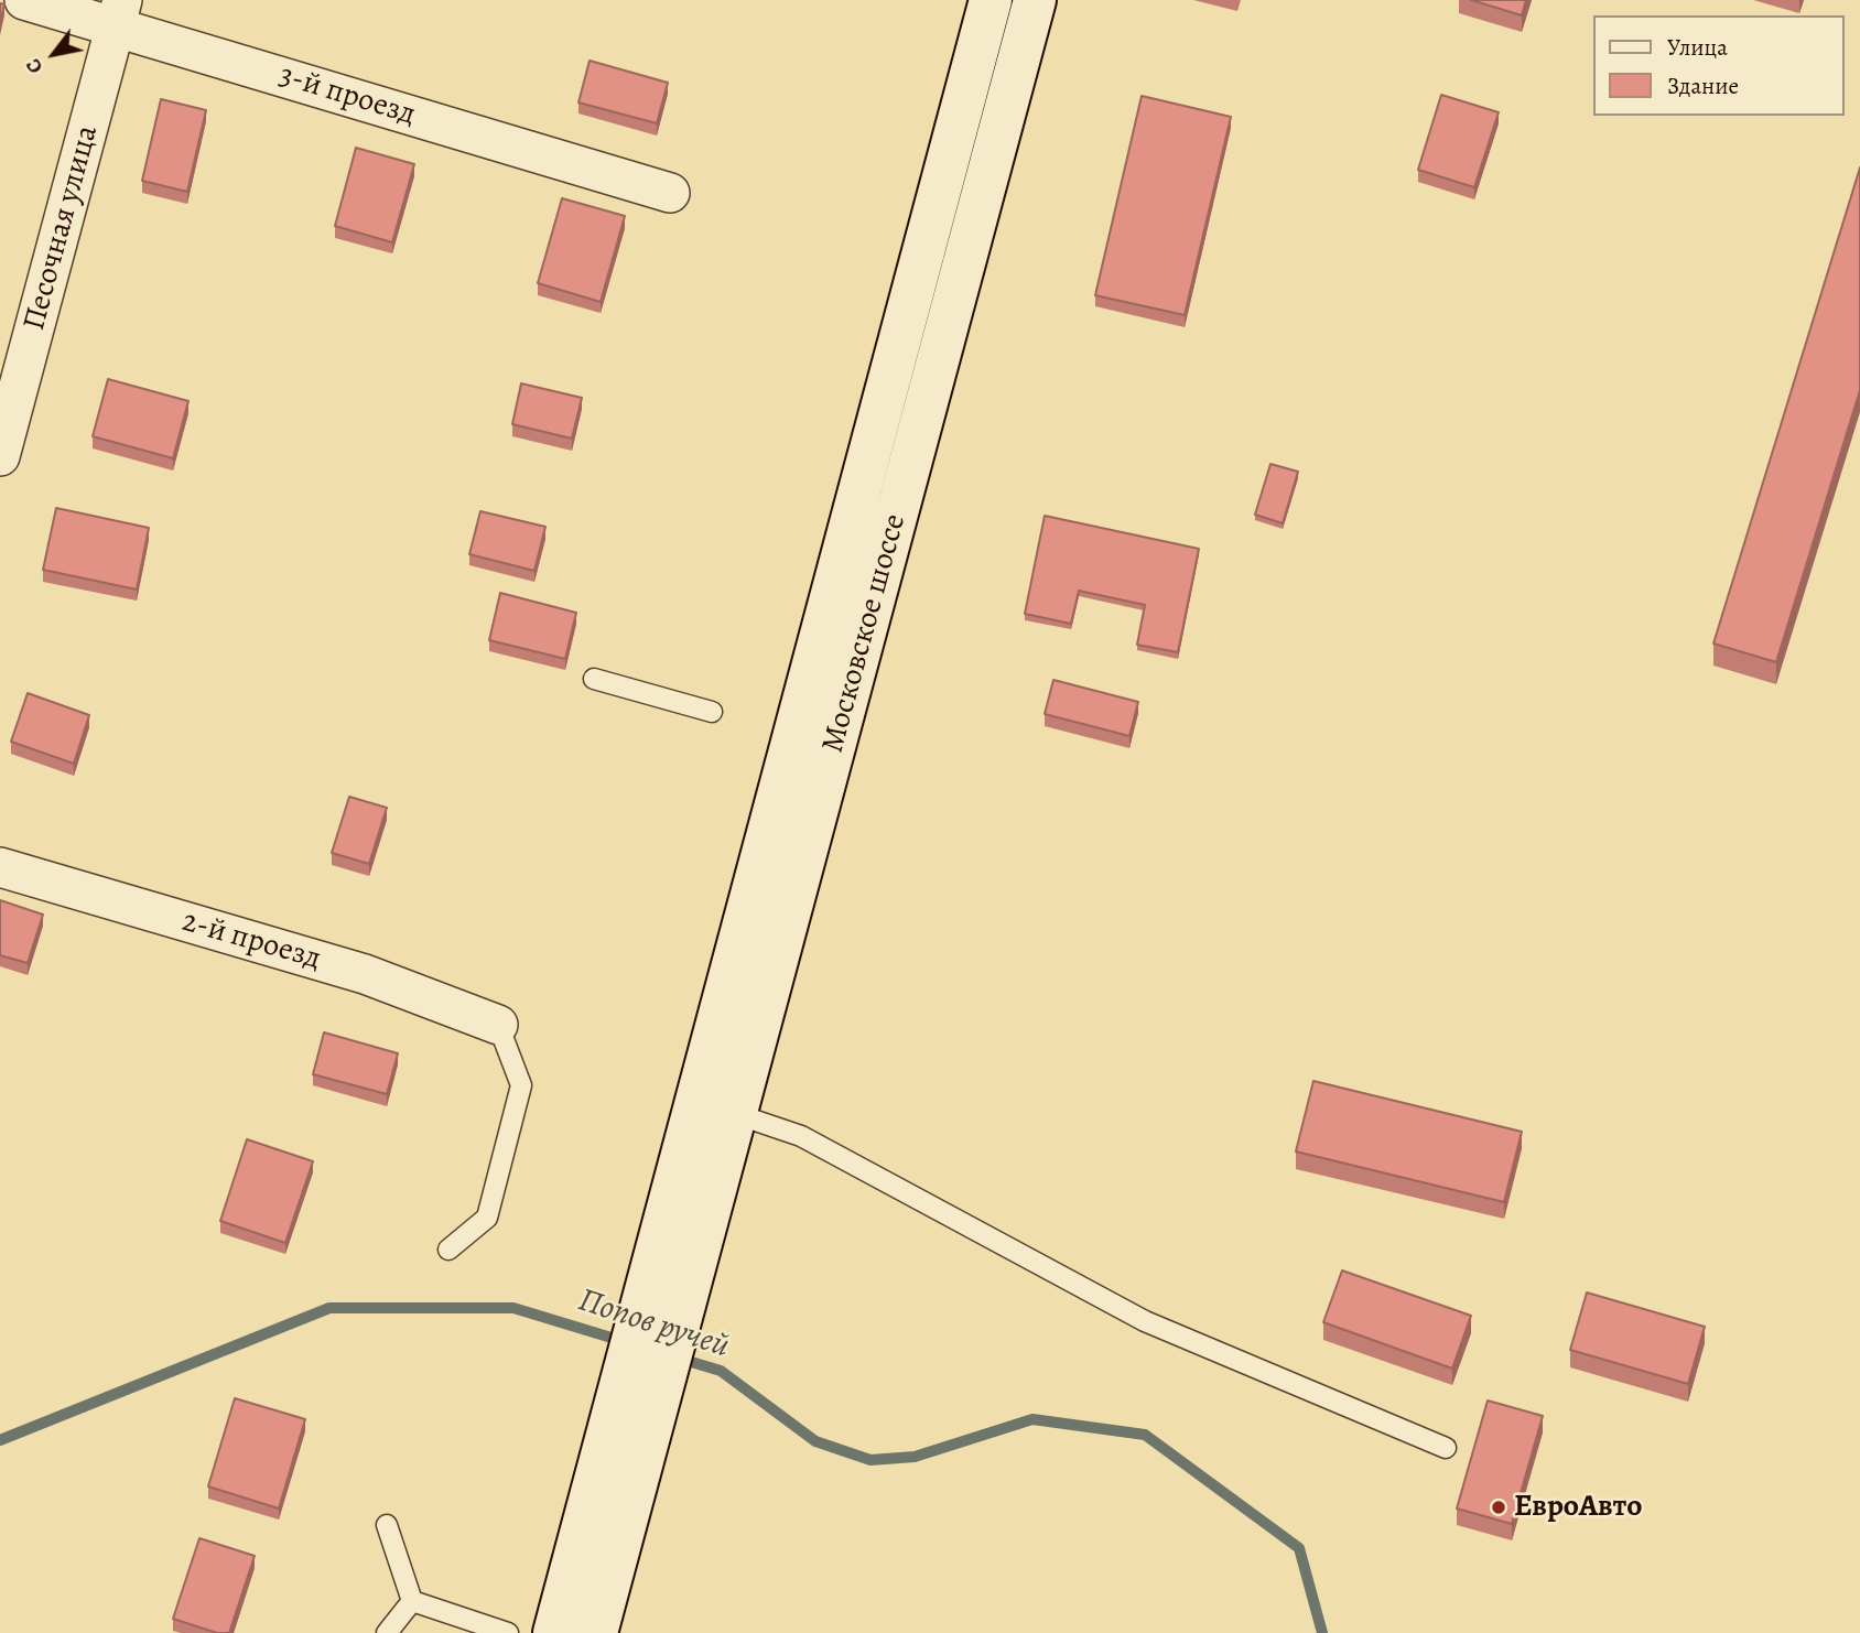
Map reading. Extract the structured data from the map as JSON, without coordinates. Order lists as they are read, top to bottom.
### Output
{
  "streets": {
    "main road": ["Московское шоссе"],
    "street": ["3-й проезд", "Песочная улица", "2-й проезд"]
  },
  "crossings": [
    ["3-й проезд", "Песочная улица"]
  ],
  "water": ["Попов ручей"],
  "places": ["ЕвроАвто"],
  "legend": ["Улица", "Здание"],
  "north": "bottom left"
}
